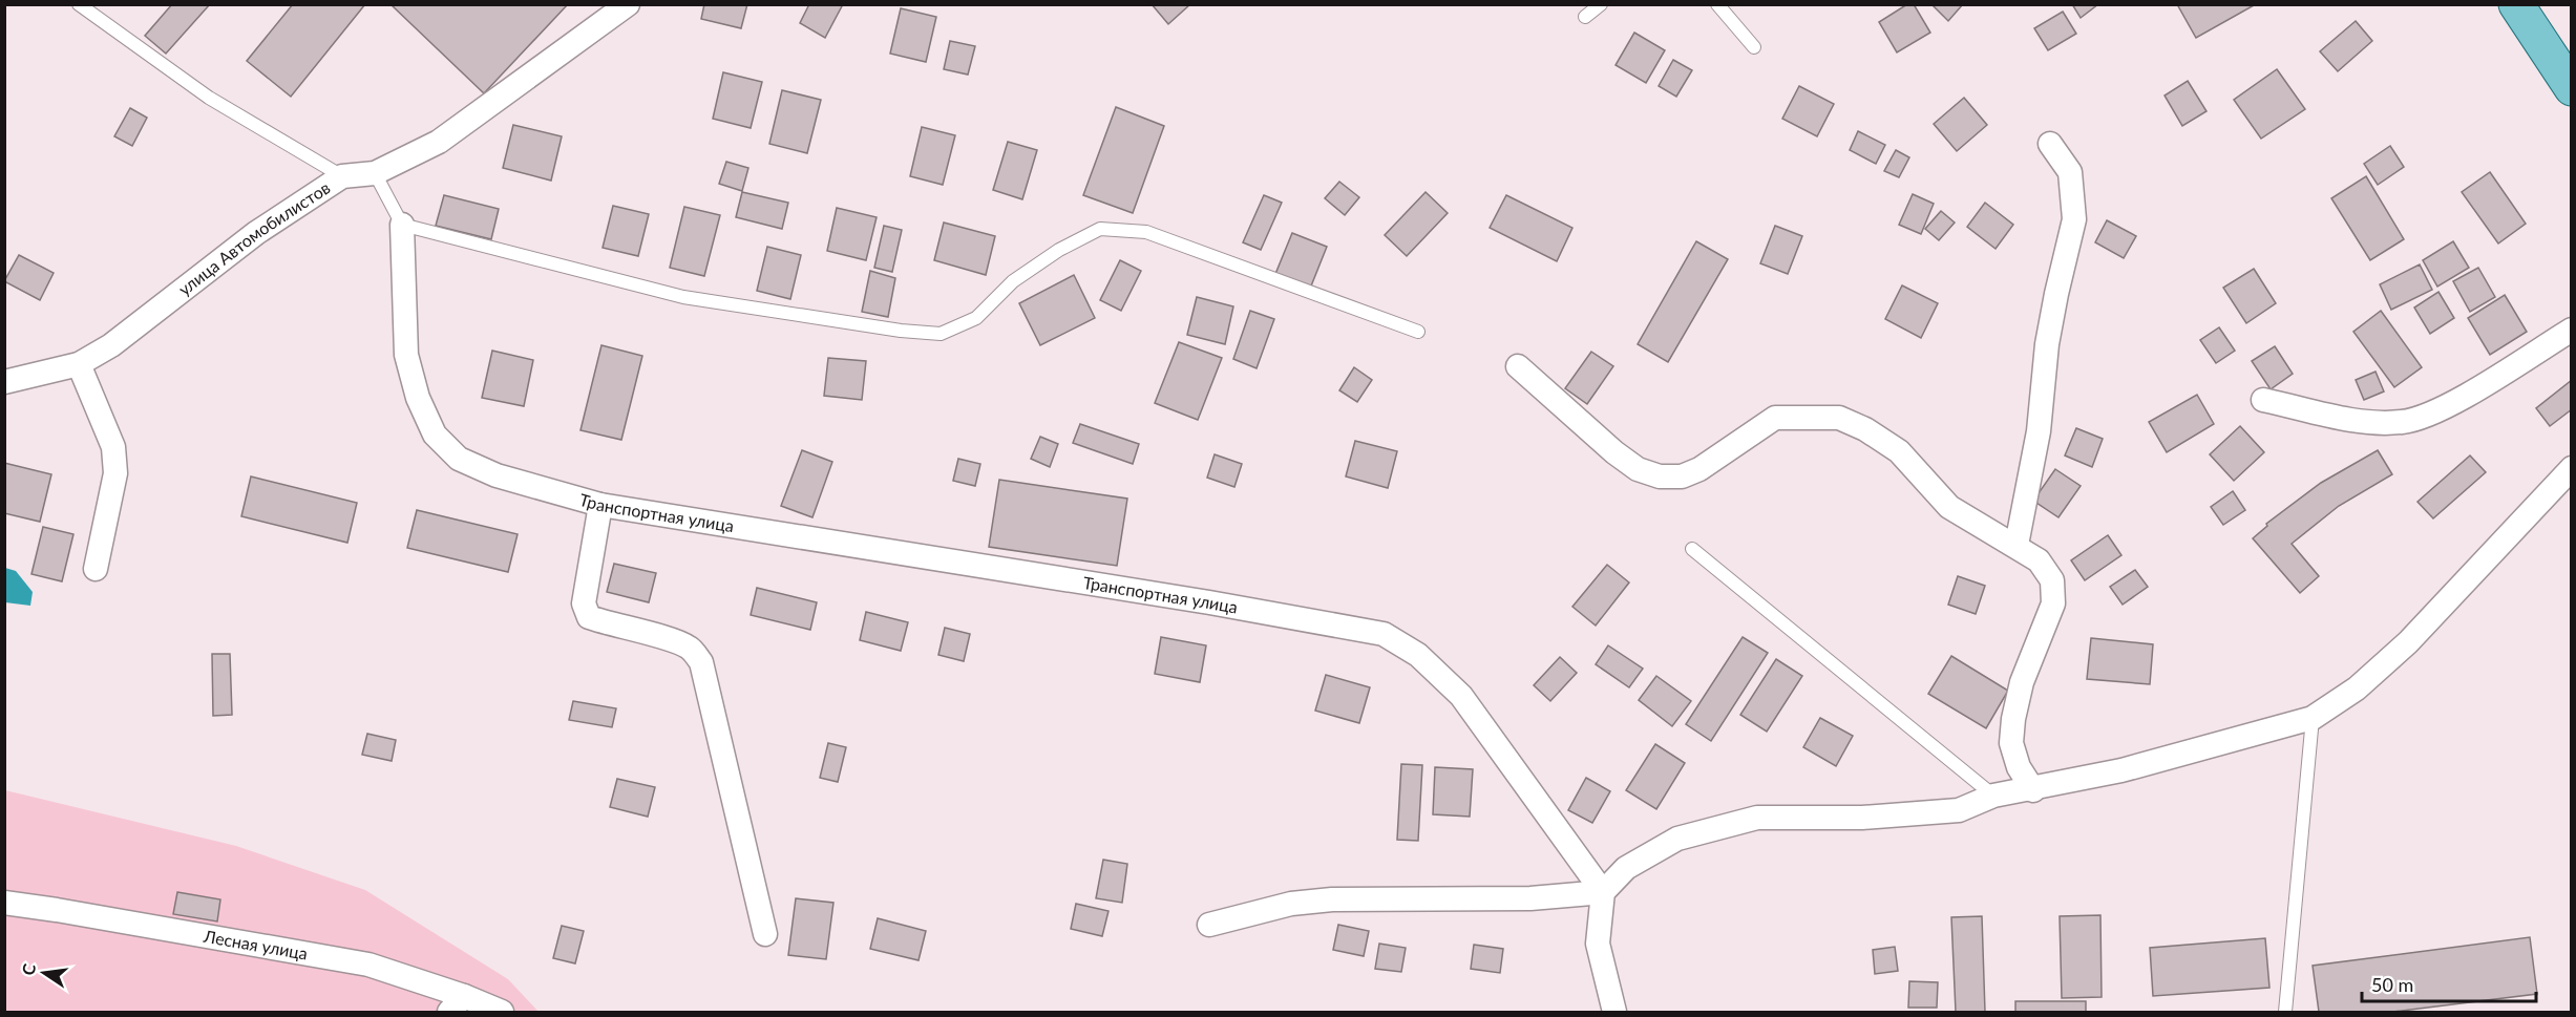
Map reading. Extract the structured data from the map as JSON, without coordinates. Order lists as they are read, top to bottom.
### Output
{
  "streets": {
    "street": ["улица Автомобилистов", "Транспортная улица", "Лесная улица"]
  },
  "scale_bar": "50 m",
  "north": "left"
}
